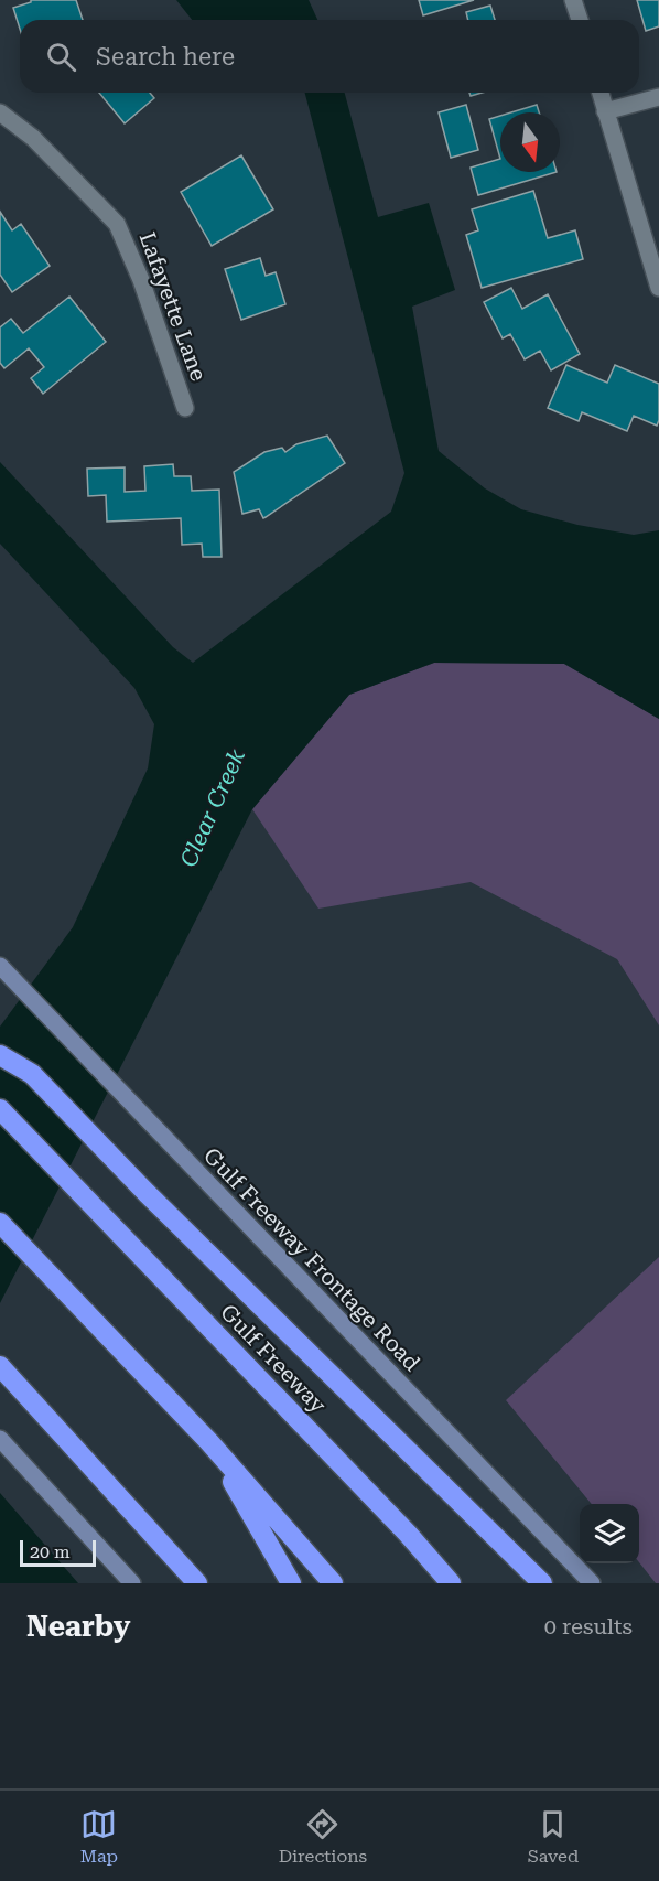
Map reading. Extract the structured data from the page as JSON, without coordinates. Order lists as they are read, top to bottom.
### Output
{
  "streets": {
    "highway": ["Gulf Freeway"],
    "main road": ["Gulf Freeway Frontage Road"],
    "street": ["Lafayette Lane"]
  },
  "water": ["Clear Creek"],
  "scale_bar": "20 m",
  "north": "bottom",
  "page": {
    "search": "Search here",
    "scale": "20 m",
    "heading": ["Nearby", "0 results"],
    "nav": ["Map", "Directions", "Saved"]
  }
}
